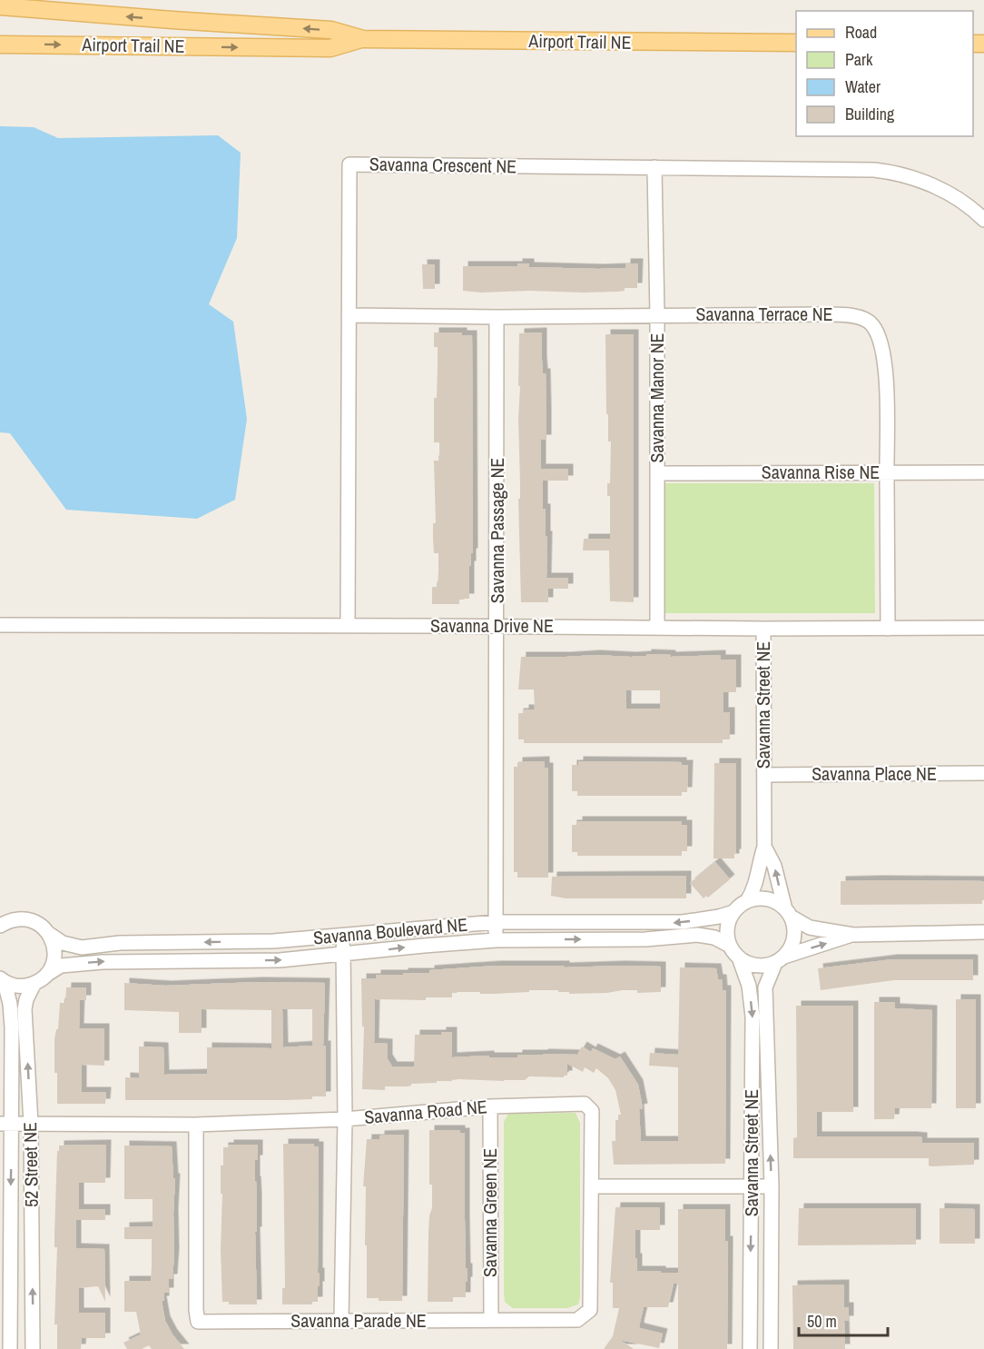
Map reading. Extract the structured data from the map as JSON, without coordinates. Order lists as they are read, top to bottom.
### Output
{
  "streets": {
    "main road": ["Airport Trail NE"],
    "street": [
      "Savanna Crescent NE",
      "Savanna Terrace NE",
      "Savanna Manor NE",
      "Savanna Rise NE",
      "Savanna Passage NE",
      "Savanna Drive NE",
      "Savanna Street NE",
      "Savanna Place NE",
      "Savanna Boulevard NE",
      "Savanna Road NE",
      "52 Street NE",
      "Savanna Green NE",
      "Savanna Parade NE"
    ]
  },
  "crossings": [
    ["Savanna Crescent NE", "Savanna Terrace NE"],
    ["Savanna Crescent NE", "Savanna Manor NE"],
    ["Savanna Crescent NE", "Savanna Drive NE"],
    ["Savanna Terrace NE", "Savanna Manor NE"],
    ["Savanna Terrace NE", "Savanna Rise NE"],
    ["Savanna Terrace NE", "Savanna Passage NE"],
    ["Savanna Terrace NE", "Savanna Drive NE"],
    ["Savanna Manor NE", "Savanna Rise NE"],
    ["Savanna Manor NE", "Savanna Drive NE"],
    ["Savanna Passage NE", "Savanna Drive NE"],
    ["Savanna Passage NE", "Savanna Boulevard NE"],
    ["Savanna Drive NE", "Savanna Street NE"],
    ["Savanna Street NE", "Savanna Place NE"],
    ["Savanna Street NE", "Savanna Boulevard NE"],
    ["Savanna Boulevard NE", "52 Street NE"],
    ["Savanna Road NE", "52 Street NE"],
    ["Savanna Road NE", "Savanna Green NE"],
    ["Savanna Road NE", "Savanna Parade NE"],
    ["Savanna Green NE", "Savanna Parade NE"]
  ],
  "legend": [
    "Road",
    "Park",
    "Water",
    "Building"
  ],
  "scale_bar": "50 m"
}
